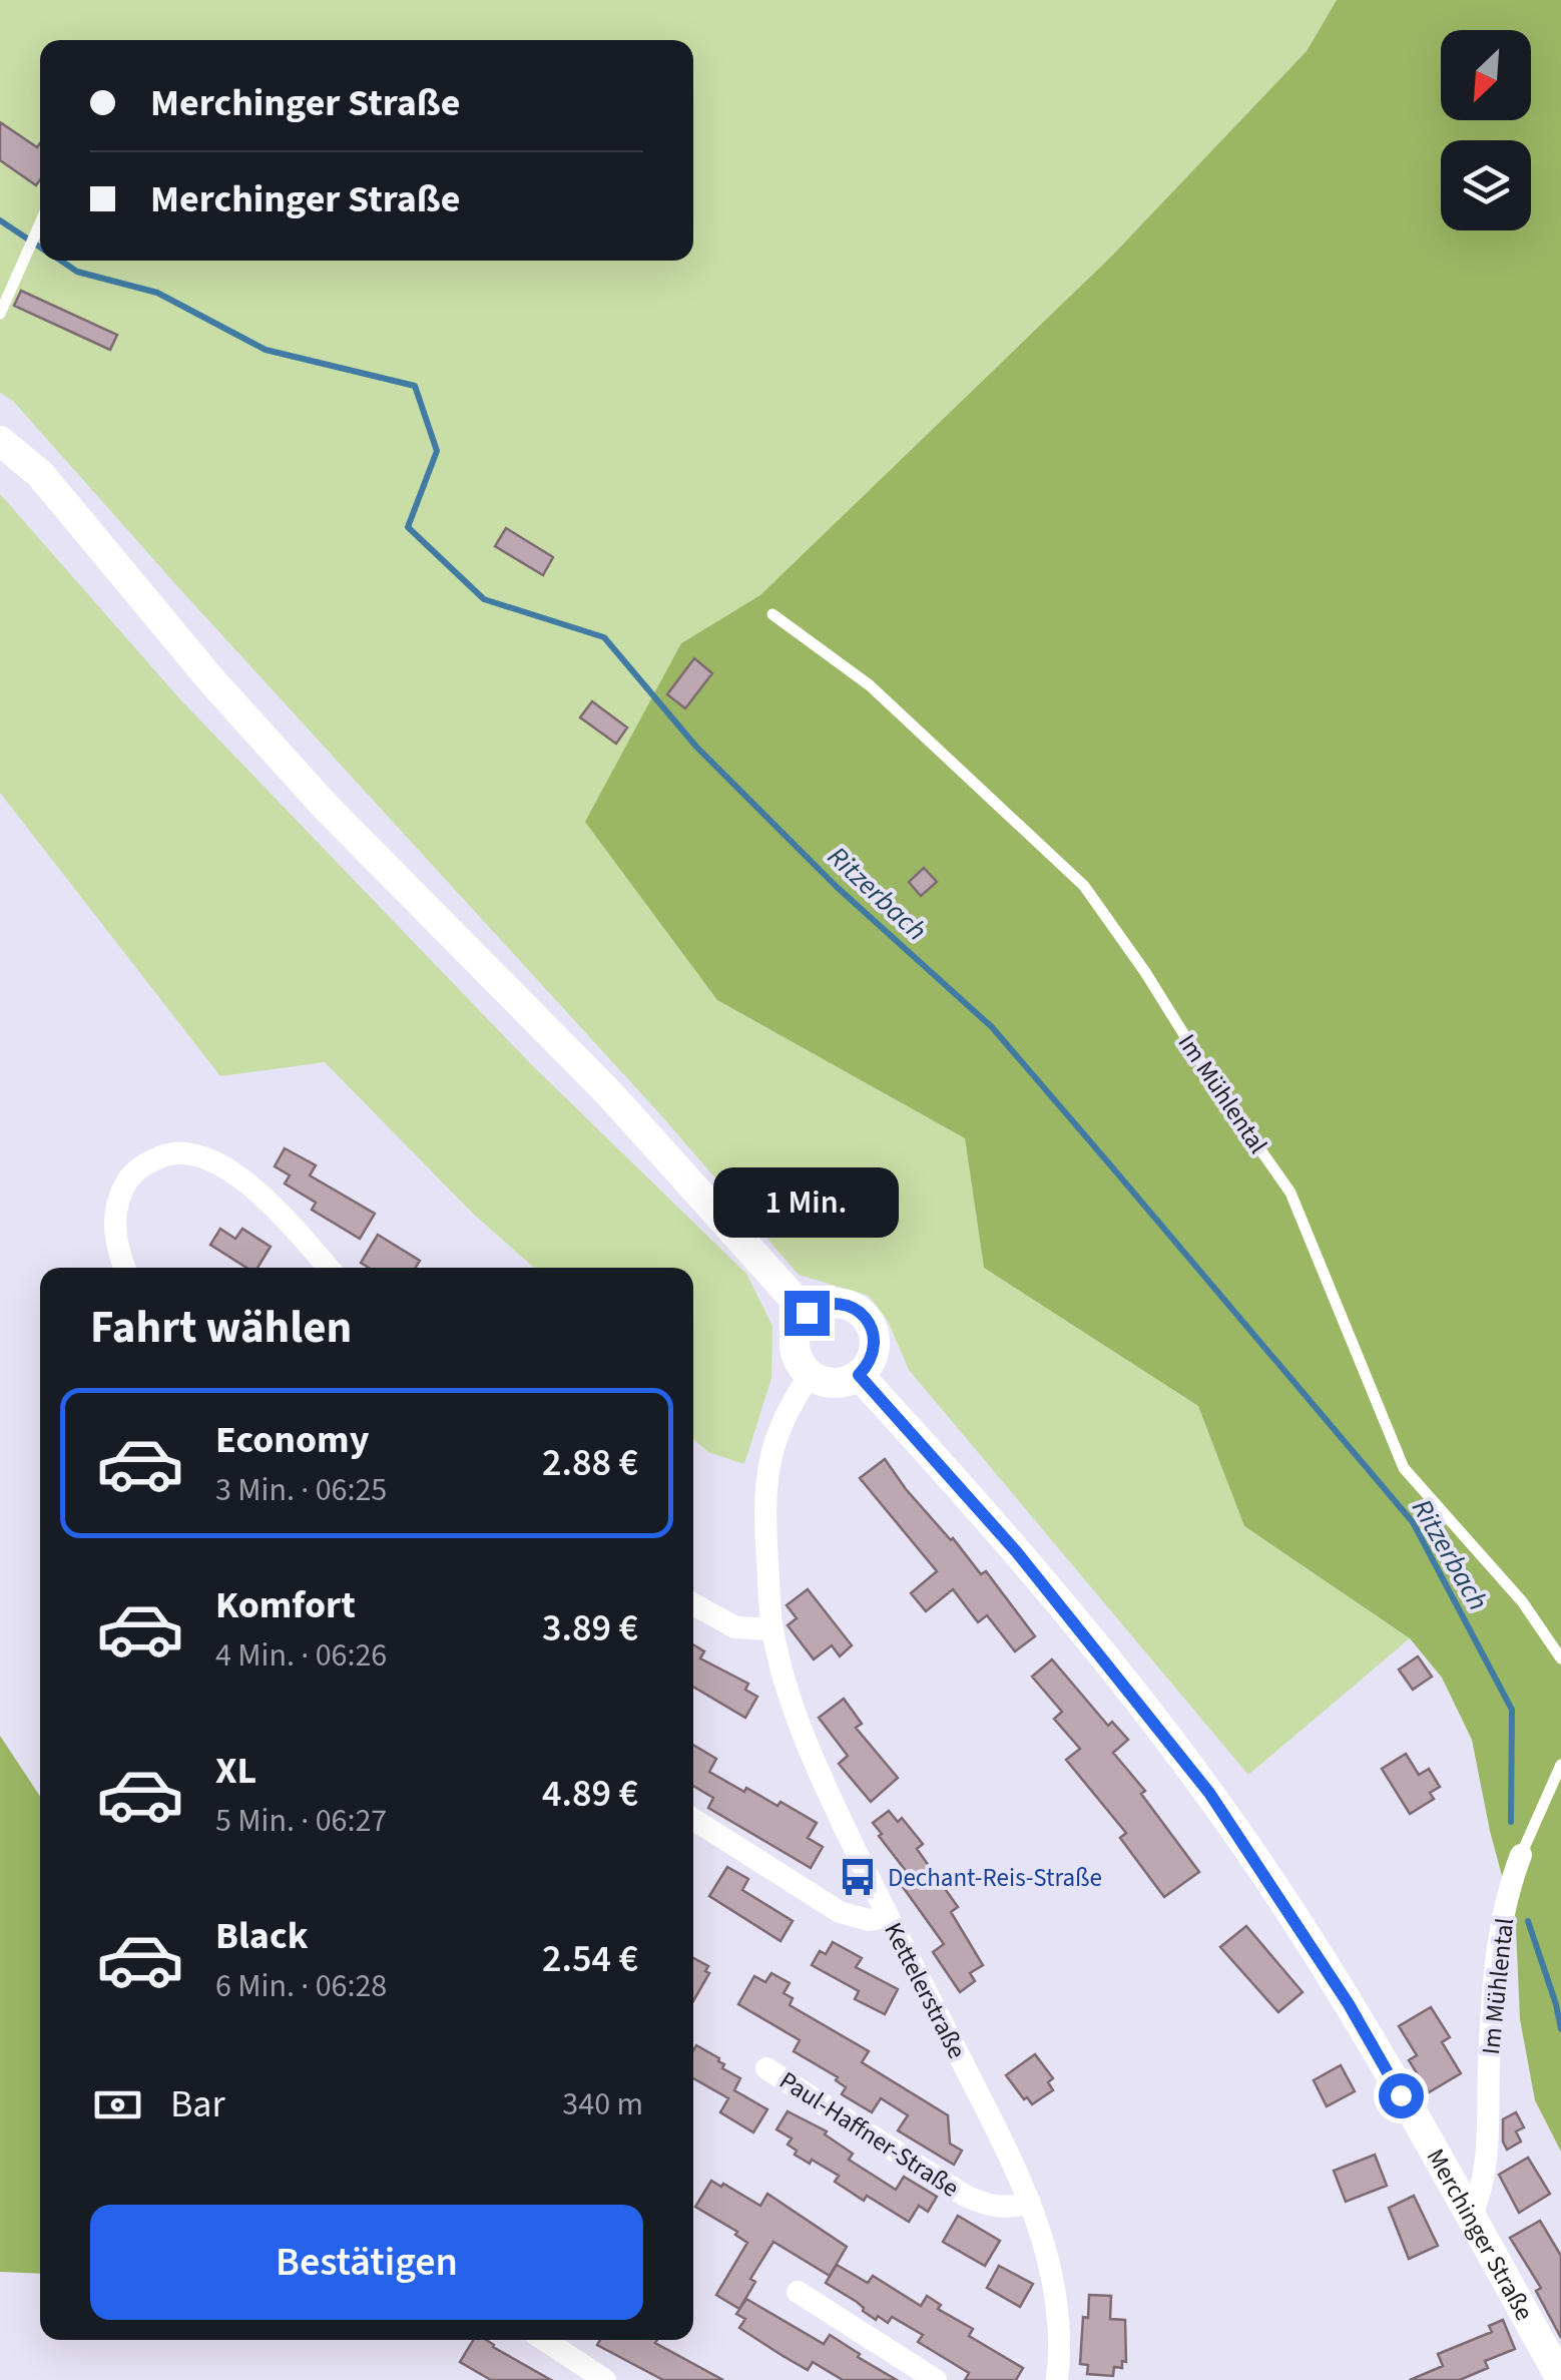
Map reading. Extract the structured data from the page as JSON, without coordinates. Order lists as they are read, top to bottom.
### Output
{
  "streets": {
    "street": [
      "Im Mühlental",
      "Kettelerstraße",
      "Paul-Haffner-Straße",
      "Merchinger Straße"
    ]
  },
  "crossings": [
    ["Im Mühlental", "Merchinger Straße"],
    ["Kettelerstraße", "Paul-Haffner-Straße"],
    ["Kettelerstraße", "Merchinger Straße"]
  ],
  "water": ["Ritzerbach"],
  "places": {
    "bus stop": ["Dechant-Reis-Straße"]
  },
  "north": "bottom left",
  "page": {
    "banner": ["Merchinger Straße", "Merchinger Straße"],
    "bubble": "1 Min.",
    "heading": "Fahrt wählen",
    "list": [
      {
        "name": "Economy",
        "note": "3 Min. · 06:25",
        "value": "2.88 €"
      },
      {
        "name": "Komfort",
        "note": "4 Min. · 06:26",
        "value": "3.89 €"
      },
      {
        "name": "XL",
        "note": "5 Min. · 06:27",
        "value": "4.89 €"
      },
      {
        "name": "Black",
        "note": "6 Min. · 06:28",
        "value": "2.54 €"
      }
    ],
    "pay": ["Bar", "340 m"],
    "buttons": "Bestätigen"
  }
}
